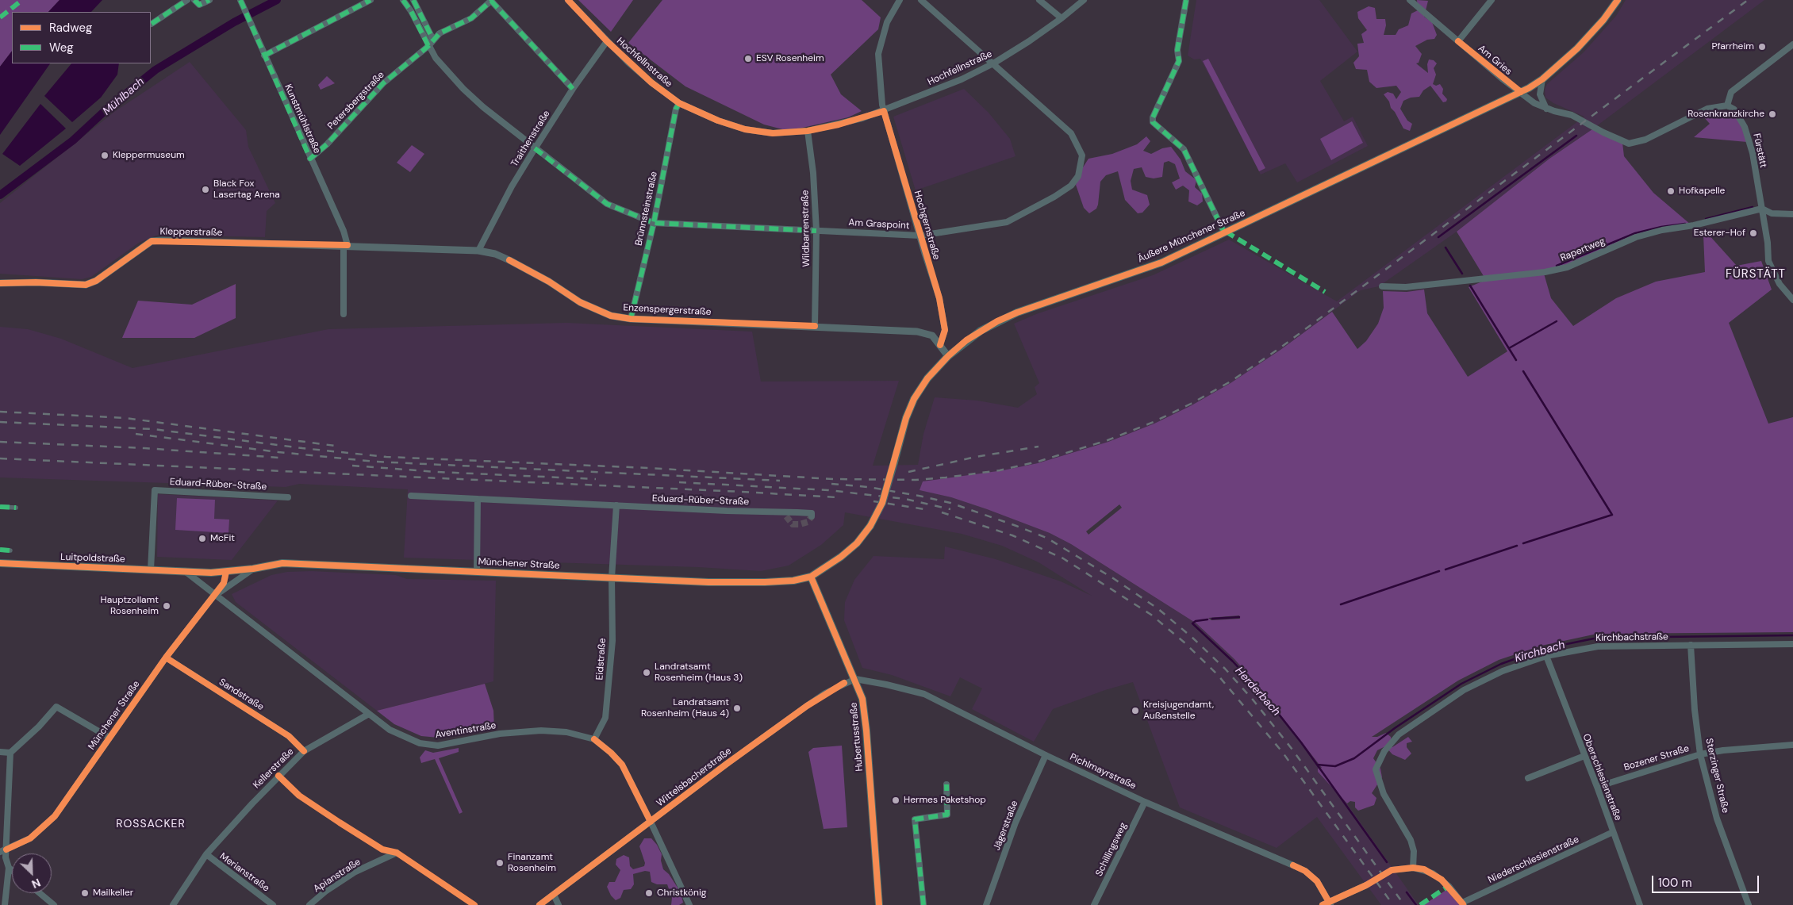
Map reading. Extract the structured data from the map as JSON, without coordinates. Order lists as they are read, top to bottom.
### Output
{
  "streets": {
    "main road": [
      "Äußere Münchener Straße",
      "Luitpoldstraße",
      "Münchener Straße",
      "Hubertusstraße"
    ],
    "street": [
      "Am Gries",
      "Hochfellnstraße",
      "Petersbergstraße",
      "Kunstmühlstraße",
      "Traithenstraße",
      "Fürstätt",
      "Brünnsteinstraße",
      "Am Graspoint",
      "Hochgernstraße",
      "Wildbarrenstraße",
      "Klepperstraße",
      "Rapertweg",
      "Enzenspergerstraße",
      "Eduard-Rüber-Straße",
      "Kirchbachstraße",
      "Eidstraße",
      "Sandstraße",
      "Aventinstraße",
      "Bozener Straße",
      "Kellerstraße",
      "Pichlmayrstraße",
      "Sterzinger Straße",
      "Wittelsbacherstraße",
      "Oberschlesienstraße",
      "Jägerstraße",
      "Schillingsweg",
      "Niederschlesienstraße",
      "Merianstraße",
      "Apianstraße"
    ]
  },
  "crossings": [
    ["Am Gries", "Äußere Münchener Straße"],
    ["Hochfellnstraße", "Traithenstraße"],
    ["Hochfellnstraße", "Brünnsteinstraße"],
    ["Hochfellnstraße", "Am Graspoint"],
    ["Hochfellnstraße", "Hochgernstraße"],
    ["Hochfellnstraße", "Wildbarrenstraße"],
    ["Petersbergstraße", "Kunstmühlstraße"],
    ["Petersbergstraße", "Am Graspoint"],
    ["Kunstmühlstraße", "Klepperstraße"],
    ["Kunstmühlstraße", "Enzenspergerstraße"],
    ["Traithenstraße", "Am Graspoint"],
    ["Traithenstraße", "Enzenspergerstraße"],
    ["Fürstätt", "Rapertweg"],
    ["Brünnsteinstraße", "Am Graspoint"],
    ["Brünnsteinstraße", "Enzenspergerstraße"],
    ["Am Graspoint", "Hochgernstraße"],
    ["Am Graspoint", "Wildbarrenstraße"],
    ["Hochgernstraße", "Enzenspergerstraße"],
    ["Wildbarrenstraße", "Enzenspergerstraße"],
    ["Klepperstraße", "Enzenspergerstraße"],
    ["Äußere Münchener Straße", "Enzenspergerstraße"],
    ["Äußere Münchener Straße", "Münchener Straße"],
    ["Äußere Münchener Straße", "Hubertusstraße"],
    ["Eduard-Rüber-Straße", "Luitpoldstraße"],
    ["Luitpoldstraße", "Münchener Straße"],
    ["Münchener Straße", "Eidstraße"],
    ["Münchener Straße", "Sandstraße"],
    ["Münchener Straße", "Aventinstraße"],
    ["Münchener Straße", "Hubertusstraße"],
    ["Kirchbachstraße", "Sterzinger Straße"],
    ["Kirchbachstraße", "Oberschlesienstraße"],
    ["Eidstraße", "Aventinstraße"],
    ["Sandstraße", "Kellerstraße"],
    ["Aventinstraße", "Kellerstraße"],
    ["Aventinstraße", "Wittelsbacherstraße"],
    ["Hubertusstraße", "Pichlmayrstraße"],
    ["Hubertusstraße", "Wittelsbacherstraße"],
    ["Bozener Straße", "Sterzinger Straße"],
    ["Bozener Straße", "Oberschlesienstraße"],
    ["Kellerstraße", "Merianstraße"],
    ["Pichlmayrstraße", "Wittelsbacherstraße"],
    ["Pichlmayrstraße", "Jägerstraße"],
    ["Pichlmayrstraße", "Schillingsweg"],
    ["Oberschlesienstraße", "Niederschlesienstraße"]
  ],
  "districts": ["FÜRSTÄTT", "ROSSACKER"],
  "water": ["Mühlbach", "Kirchbach", "Herderbach"],
  "places": [
    "Pfarrheim",
    "ESV Rosenheim",
    "Rosenkranzkirche",
    "Kleppermuseum",
    "Black Fox Lasertag Arena",
    "Hofkapelle",
    "Esterer-Hof",
    "McFit",
    "Hauptzollamt Rosenheim",
    "Landratsamt Rosenheim (Haus 3)",
    "Landratsamt Rosenheim (Haus 4)",
    "Kreisjugendamt, Außenstelle",
    "Hermes Paketshop",
    "Finanzamt Rosenheim",
    "Mailkeller",
    "Christkönig"
  ],
  "legend": ["Radweg", "Weg"],
  "scale_bar": "100 m",
  "north": "bottom right"
}
